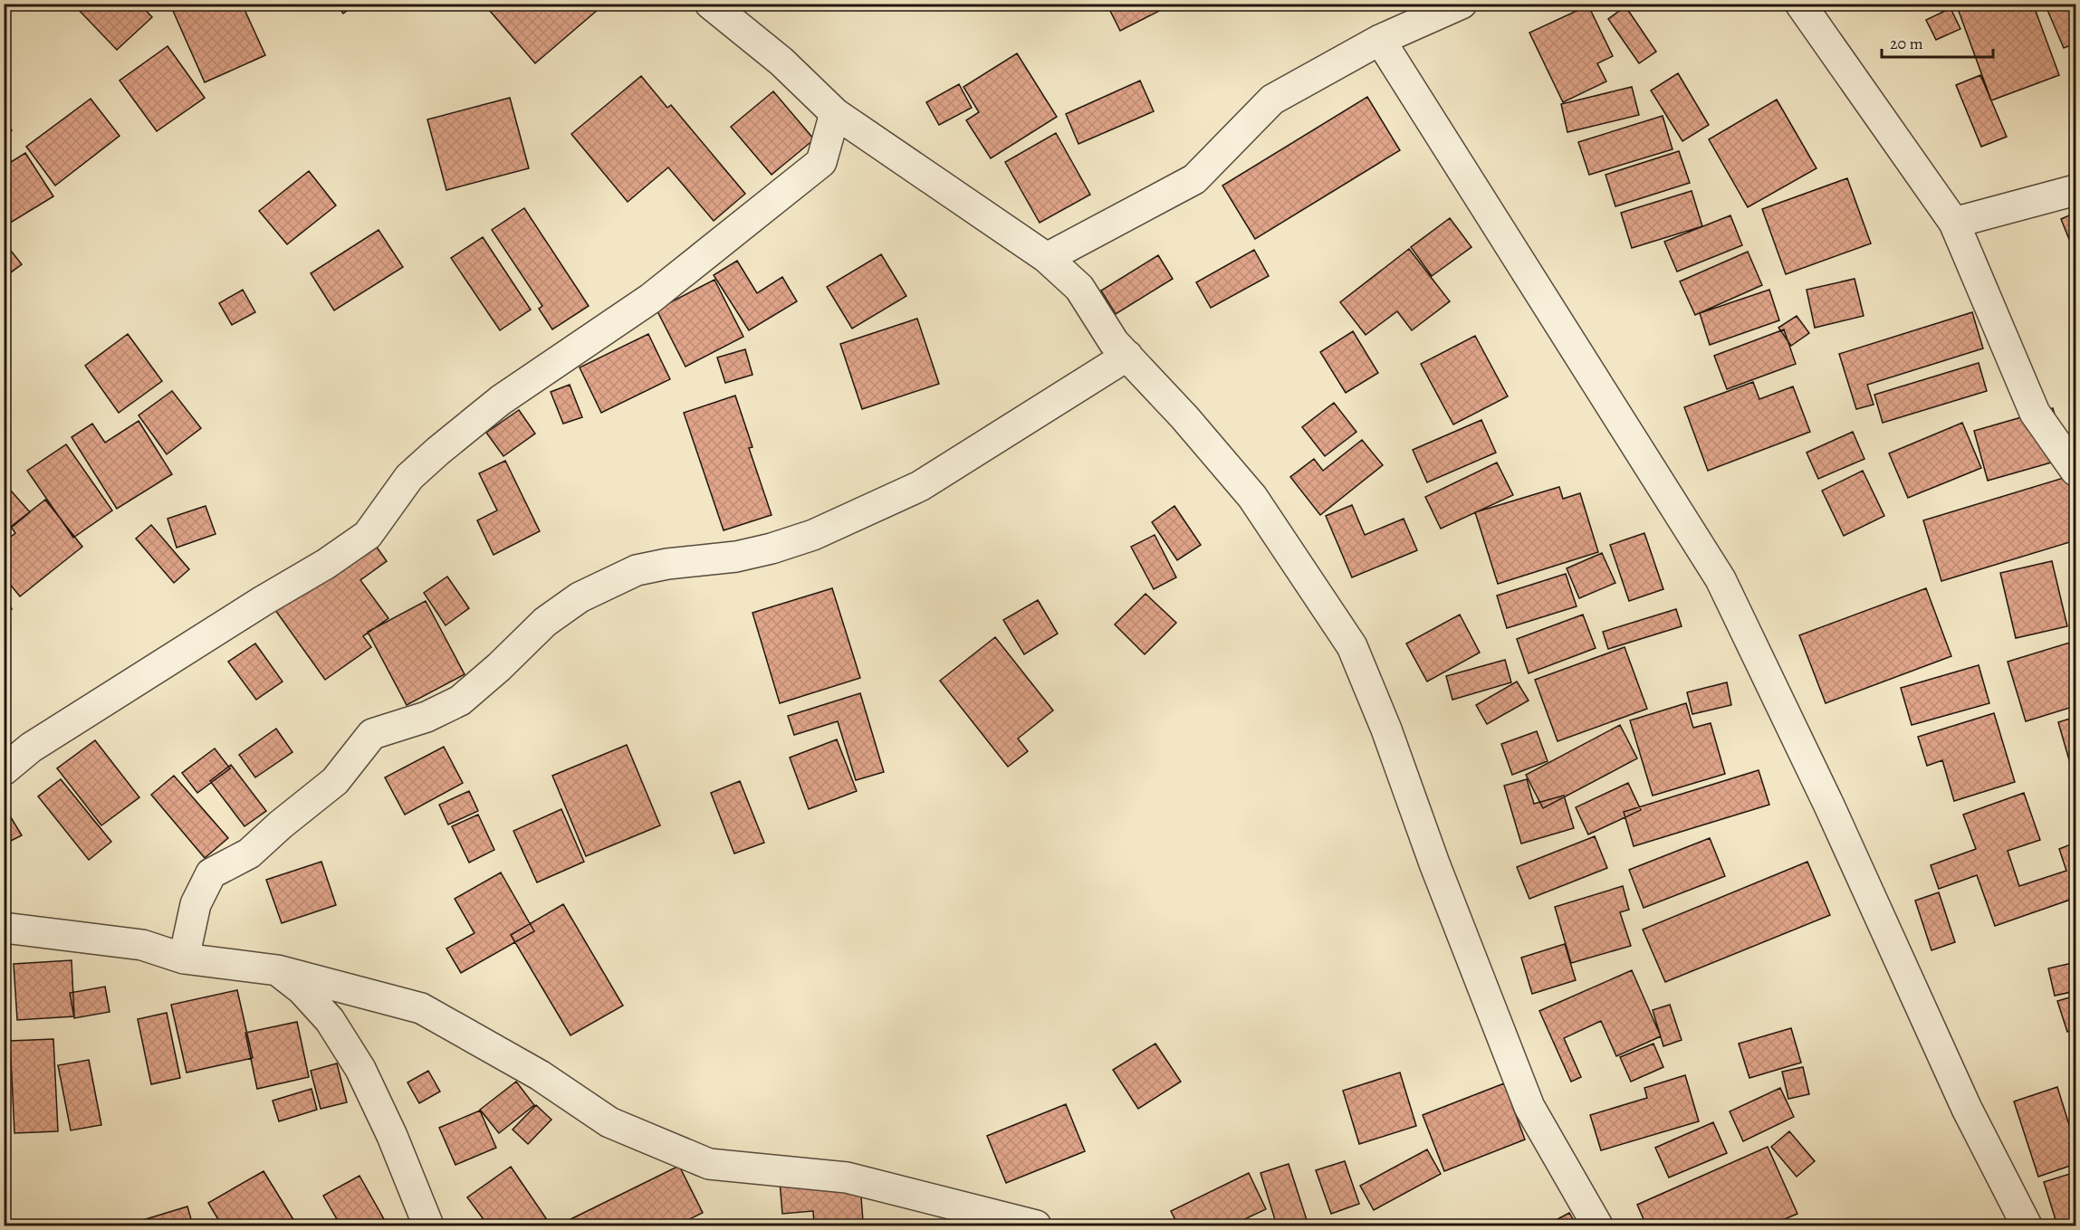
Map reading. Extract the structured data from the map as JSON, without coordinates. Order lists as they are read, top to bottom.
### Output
{
  "scale_bar": "20 m"
}
